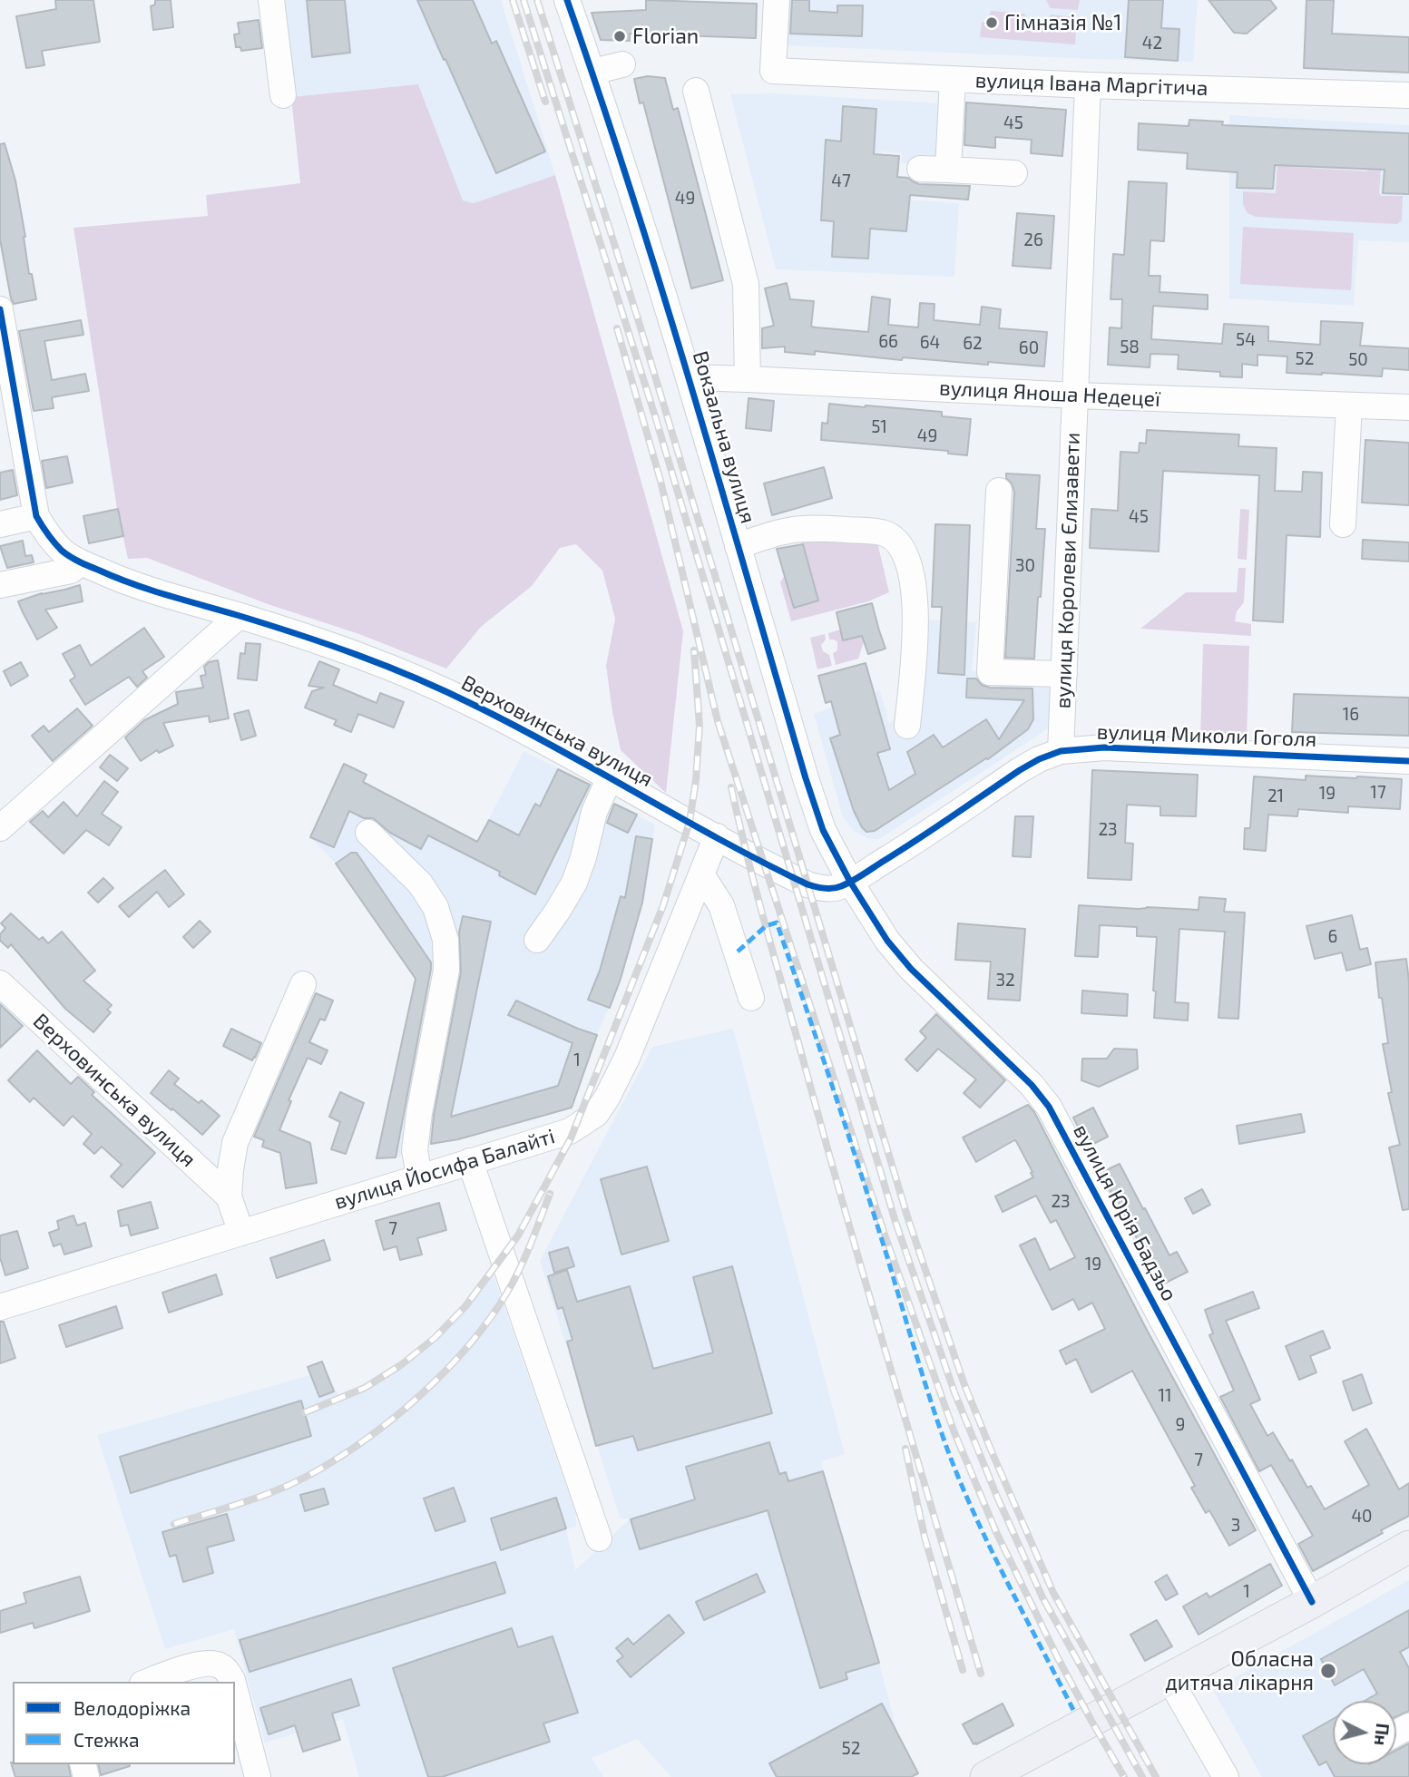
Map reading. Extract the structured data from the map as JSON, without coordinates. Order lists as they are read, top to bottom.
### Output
{
  "streets": {
    "street": [
      "вулиця Івана Маргітича",
      "вулиця Яноша Недецеї",
      "Вокзальна вулиця",
      "вулиця Королеви Єлизавети",
      "Верховинська вулиця",
      "вулиця Миколи Гоголя",
      "вулиця Йосифа Балайті",
      "вулиця Юрія Бадзьо"
    ]
  },
  "crossings": [
    ["вулиця Івана Маргітича", "вулиця Королеви Єлизавети"],
    ["вулиця Яноша Недецеї", "Вокзальна вулиця"],
    ["вулиця Яноша Недецеї", "вулиця Королеви Єлизавети"],
    ["Вокзальна вулиця", "Верховинська вулиця"],
    ["Вокзальна вулиця", "вулиця Миколи Гоголя"],
    ["Вокзальна вулиця", "вулиця Юрія Бадзьо"],
    ["вулиця Королеви Єлизавети", "вулиця Миколи Гоголя"],
    ["Верховинська вулиця", "вулиця Миколи Гоголя"],
    ["Верховинська вулиця", "вулиця Йосифа Балайті"],
    ["Верховинська вулиця", "вулиця Юрія Бадзьо"],
    ["вулиця Миколи Гоголя", "вулиця Юрія Бадзьо"]
  ],
  "places": ["Гімназія №1", "Florian", "Обласна дитяча лікарня"],
  "house_numbers": [
    "42",
    "45",
    "47",
    "49",
    "26",
    "54",
    "66",
    "64",
    "62",
    "58",
    "60",
    "52",
    "50",
    "51",
    "49",
    "45",
    "30",
    "16",
    "17",
    "19",
    "21",
    "23",
    "6",
    "32",
    "1",
    "23",
    "7",
    "19",
    "11",
    "9",
    "7",
    "40",
    "3",
    "1",
    "52"
  ],
  "legend": ["Велодоріжка", "Стежка"],
  "north": "right"
}
